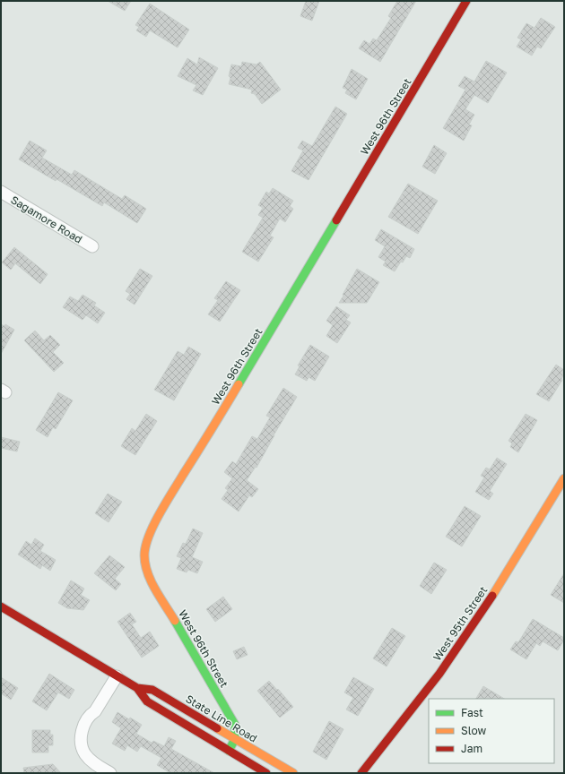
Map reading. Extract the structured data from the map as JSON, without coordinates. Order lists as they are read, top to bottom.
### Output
{
  "streets": {
    "street": [
      "West 96th Street",
      "Sagamore Road",
      "West 95th Street",
      "State Line Road"
    ]
  },
  "crossings": [
    ["West 96th Street", "State Line Road"]
  ],
  "legend": ["Fast", "Slow", "Jam"]
}
